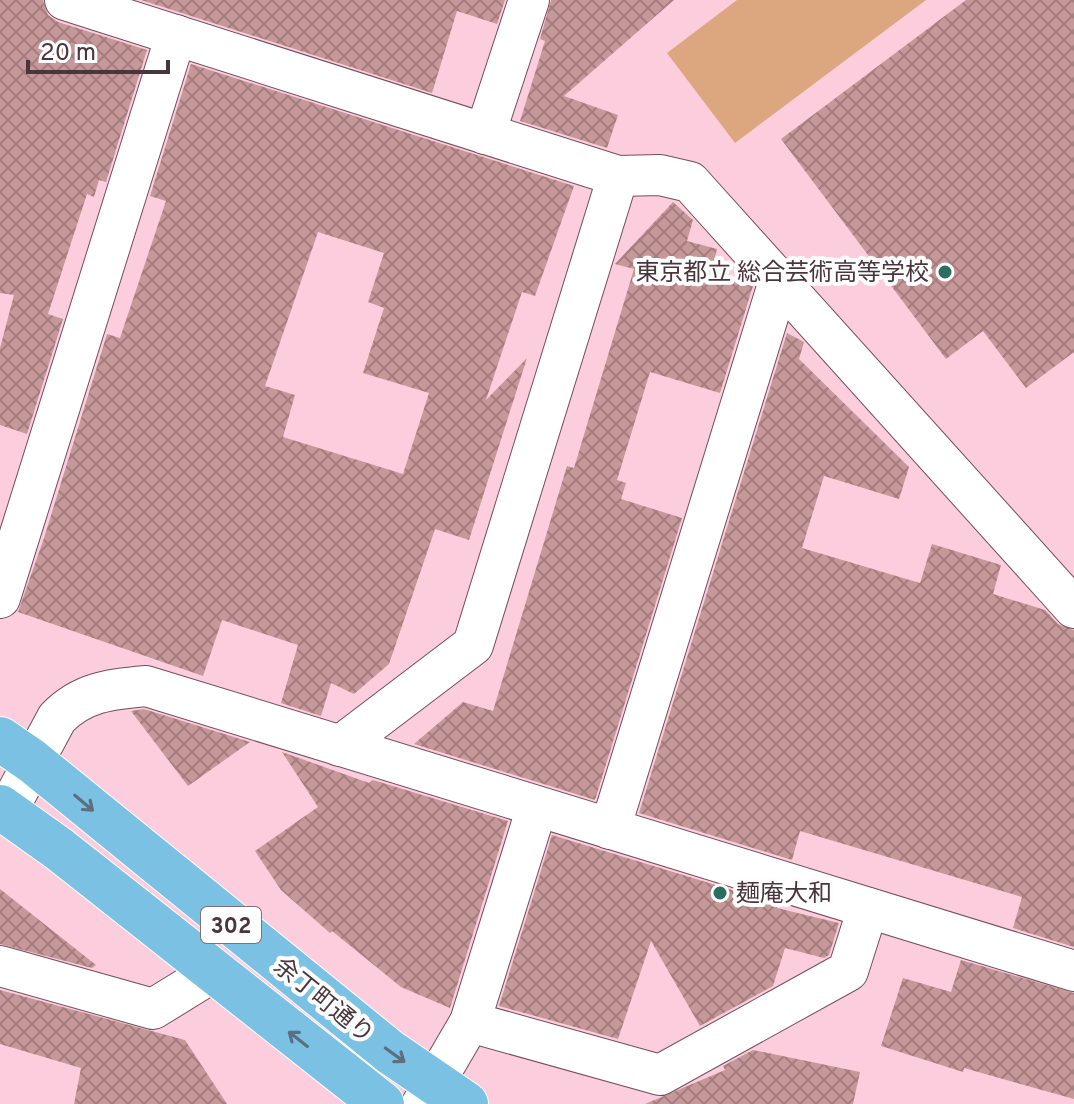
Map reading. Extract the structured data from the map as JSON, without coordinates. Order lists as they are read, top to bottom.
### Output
{
  "streets": {
    "main road": ["302", "余丁町通り"]
  },
  "places": ["東京都立 総合芸術高等学校", "麺庵大和"],
  "scale_bar": "20 m"
}
